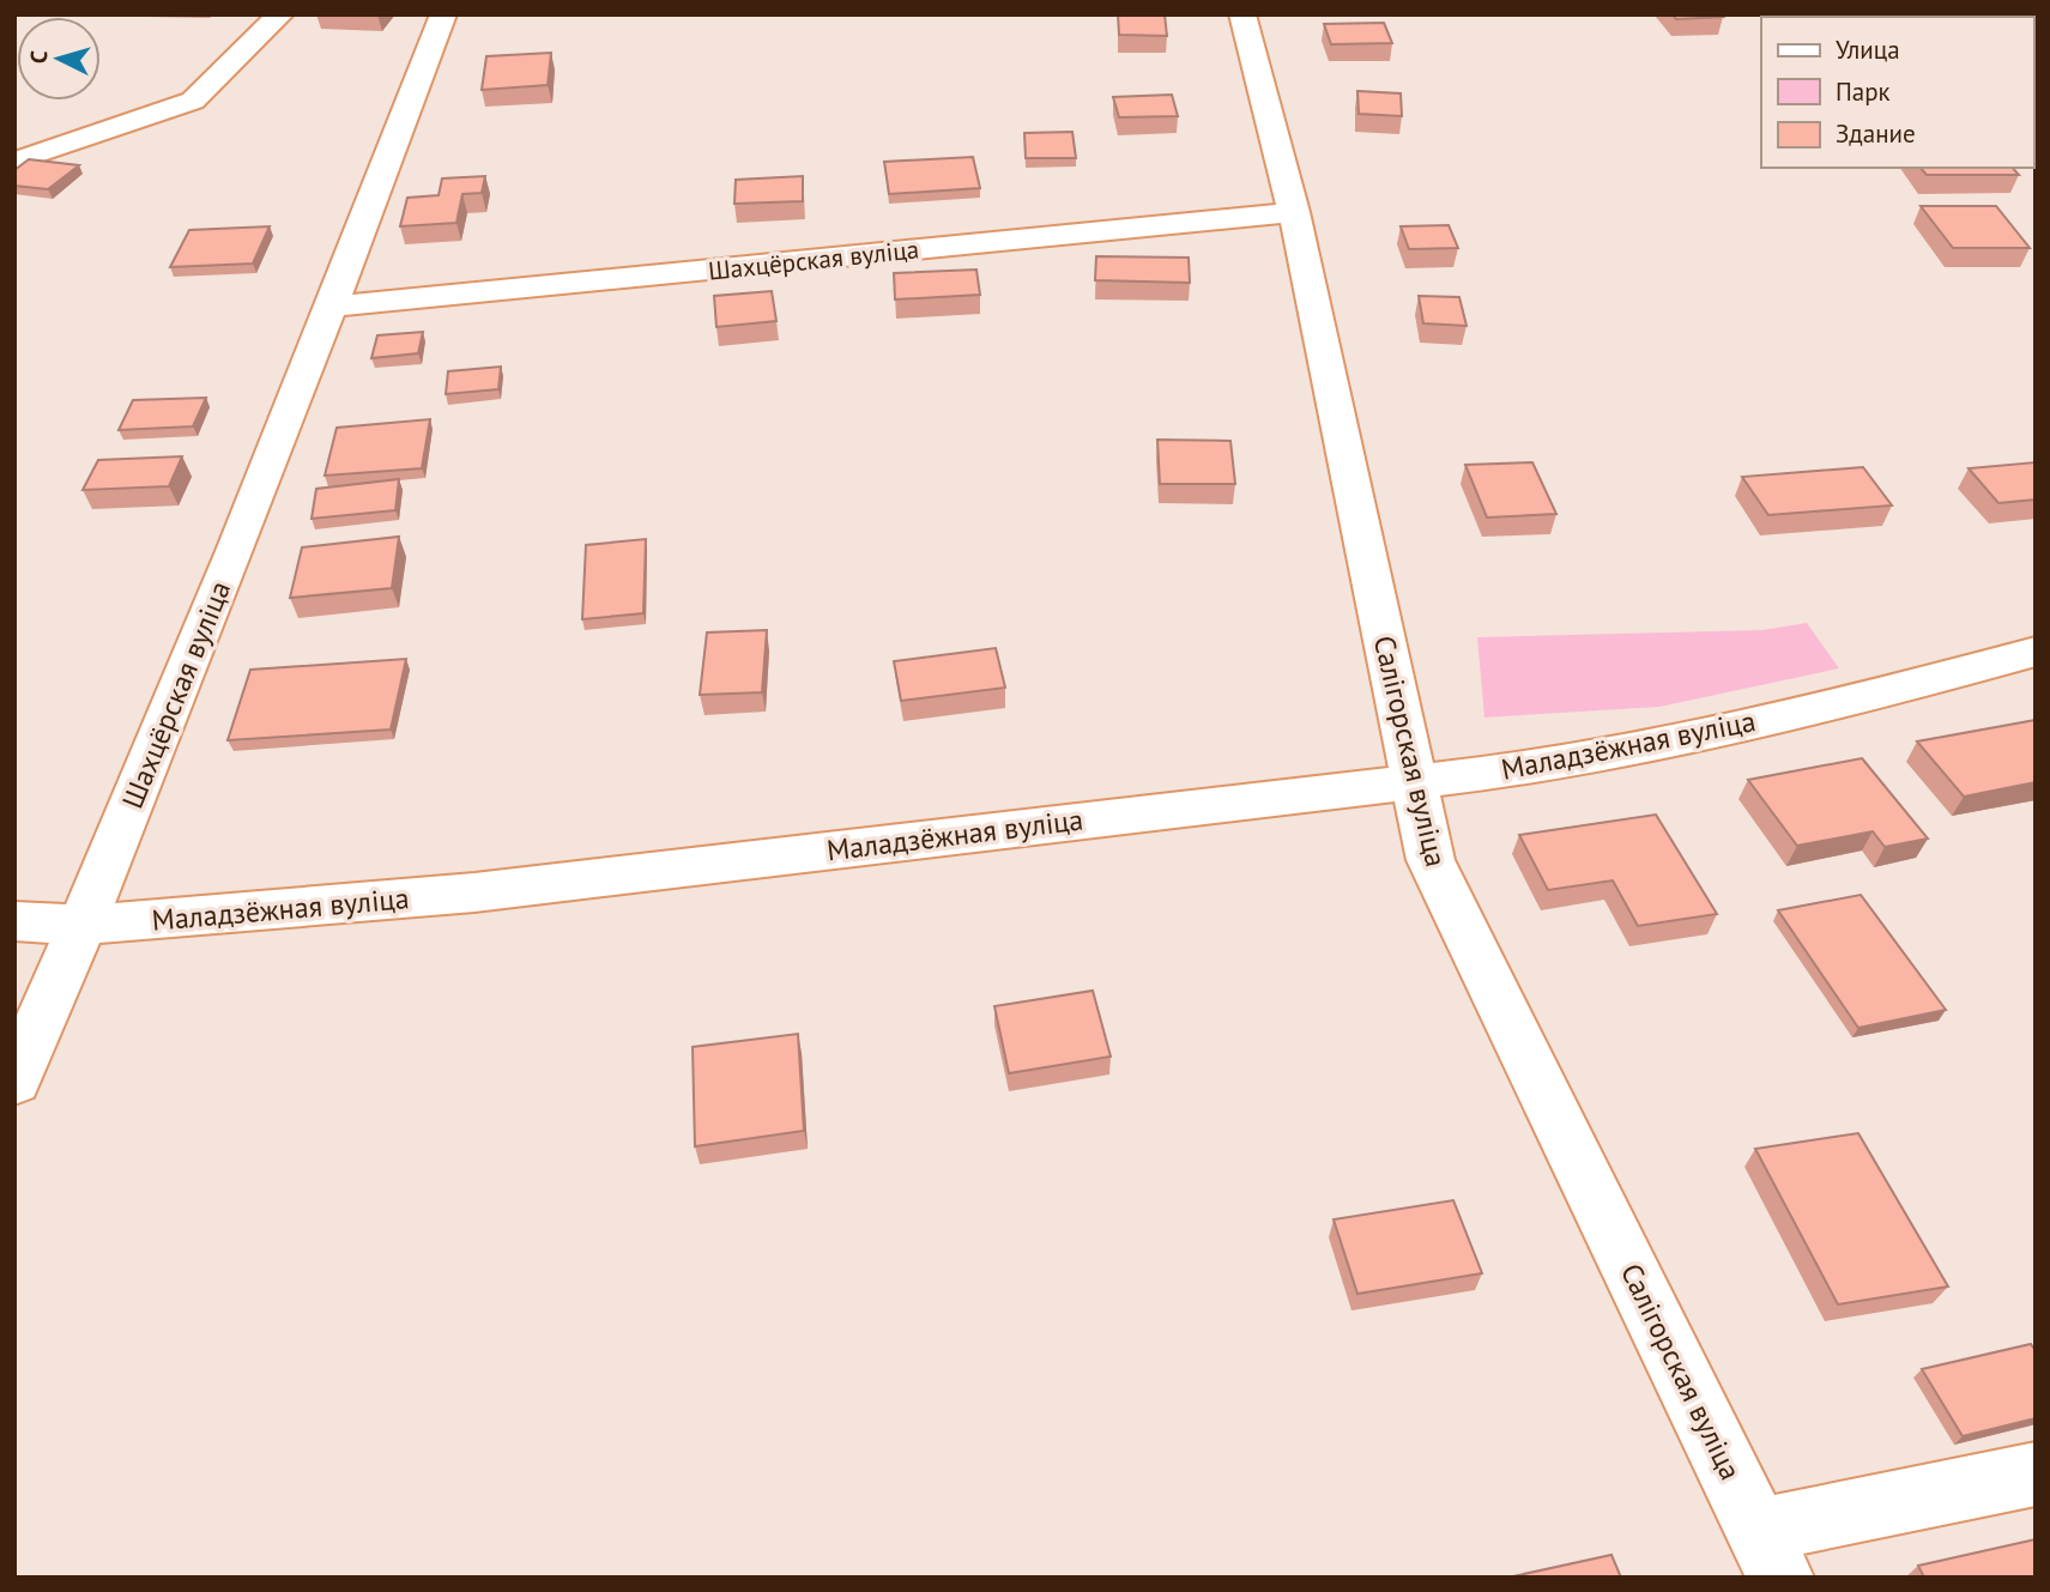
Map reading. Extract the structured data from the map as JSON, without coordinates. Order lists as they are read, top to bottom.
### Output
{
  "streets": {
    "street": ["Шахцёрская вуліца", "Маладзёжная вуліца", "Салігорская вуліца"]
  },
  "crossings": [
    ["Шахцёрская вуліца", "Маладзёжная вуліца"],
    ["Шахцёрская вуліца", "Салігорская вуліца"],
    ["Маладзёжная вуліца", "Салігорская вуліца"]
  ],
  "legend": ["Улица", "Парк", "Здание"],
  "north": "left"
}
